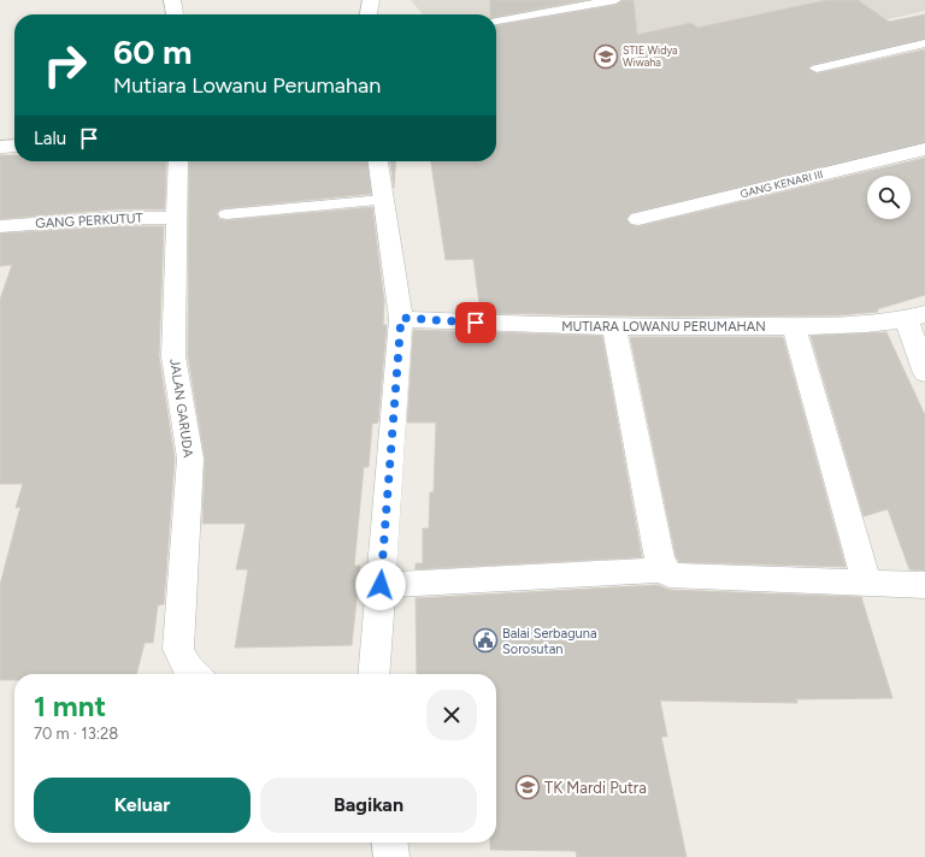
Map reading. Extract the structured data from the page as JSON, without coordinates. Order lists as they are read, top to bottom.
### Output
{
  "streets": {
    "street": [
      "GANG KENARI III",
      "GANG PERKUTUT",
      "MUTIARA LOWANU PERUMAHAN",
      "JALAN GARUDA"
    ]
  },
  "crossings": [
    ["GANG PERKUTUT", "JALAN GARUDA"]
  ],
  "places": {
    "school or university": ["STIE Widya Wiwaha", "TK Mardi Putra"],
    "public building": ["Balai Serbaguna Sorosutan"]
  },
  "page": {
    "turn": ["60 m", "Mutiara Lowanu Perumahan"],
    "then": "Lalu",
    "heading": ["1 mnt", "70 m · 13:28"],
    "buttons": ["Keluar", "Bagikan"]
  }
}
